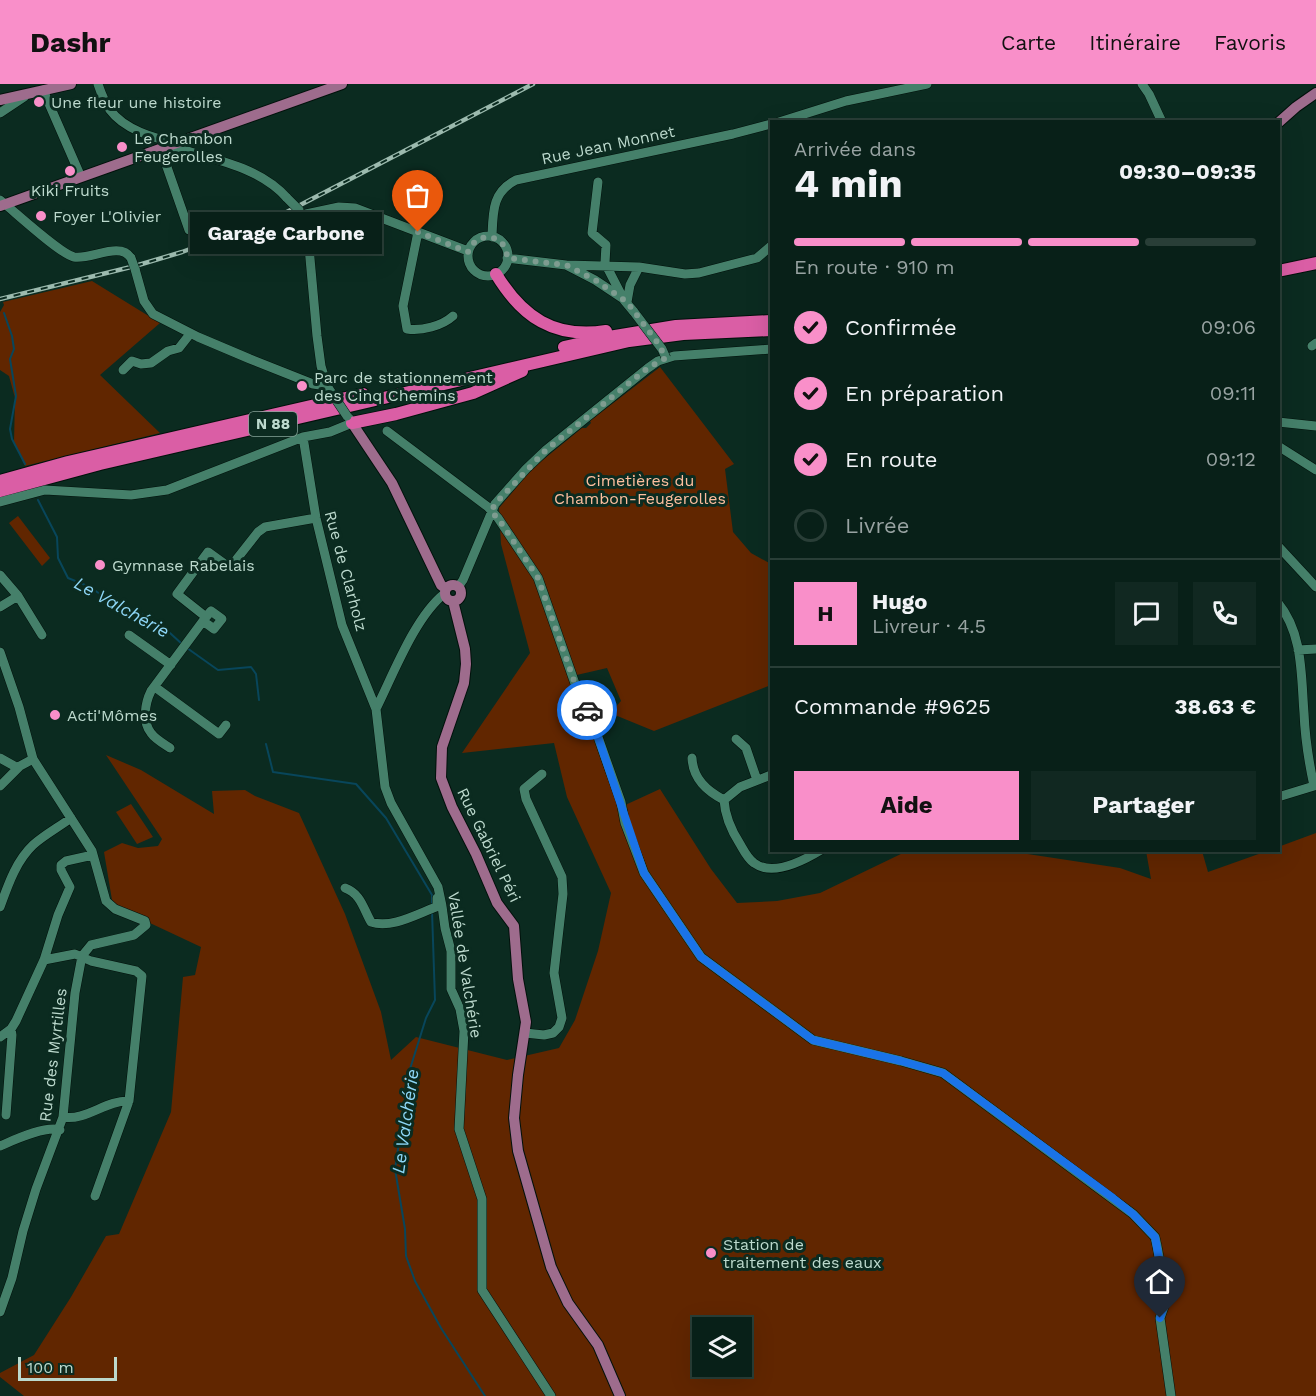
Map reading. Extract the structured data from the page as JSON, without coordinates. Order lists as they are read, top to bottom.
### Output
{
  "streets": {
    "highway": ["N 88"],
    "main road": ["Rue Gabriel Péri"],
    "street": [
      "Rue Jean Monnet",
      "Rue de Clarholz",
      "Vallée de Valchérie",
      "Rue des Myrtilles"
    ]
  },
  "crossings": [
    ["Rue Jean Monnet", "N 88"],
    ["Rue de Clarholz", "Vallée de Valchérie"]
  ],
  "water": ["Le Valchérie"],
  "parks": ["Cimetières du Chambon-Feugerolles"],
  "places": [
    "Une fleur une histoire",
    "Le Chambon Feugerolles",
    "Kiki Fruits",
    "Foyer L'Olivier",
    "Garage Carbone",
    "Parc de stationnement des Cinq Chemins",
    "Gymnase Rabelais",
    "Acti'Mômes",
    "Station de traitement des eaux"
  ],
  "scale_bar": "100 m",
  "page": {
    "header": "Dashr",
    "nav": ["Carte", "Itinéraire", "Favoris"],
    "heading": ["4 min", "Arrivée dans", "09:30–09:35"],
    "panel": [
      "Hugo",
      "Livreur · 4.5",
      "Commande #9625",
      "38.63 €"
    ],
    "bubble": "Garage Carbone",
    "bar": "En route · 910 m",
    "list": [
      ["Confirmée", "09:06"],
      ["En préparation", "09:11"],
      ["En route", "09:12"],
      "Livrée"
    ],
    "round": "H",
    "buttons": ["Aide", "Partager"],
    "scale": "100 m"
  }
}
